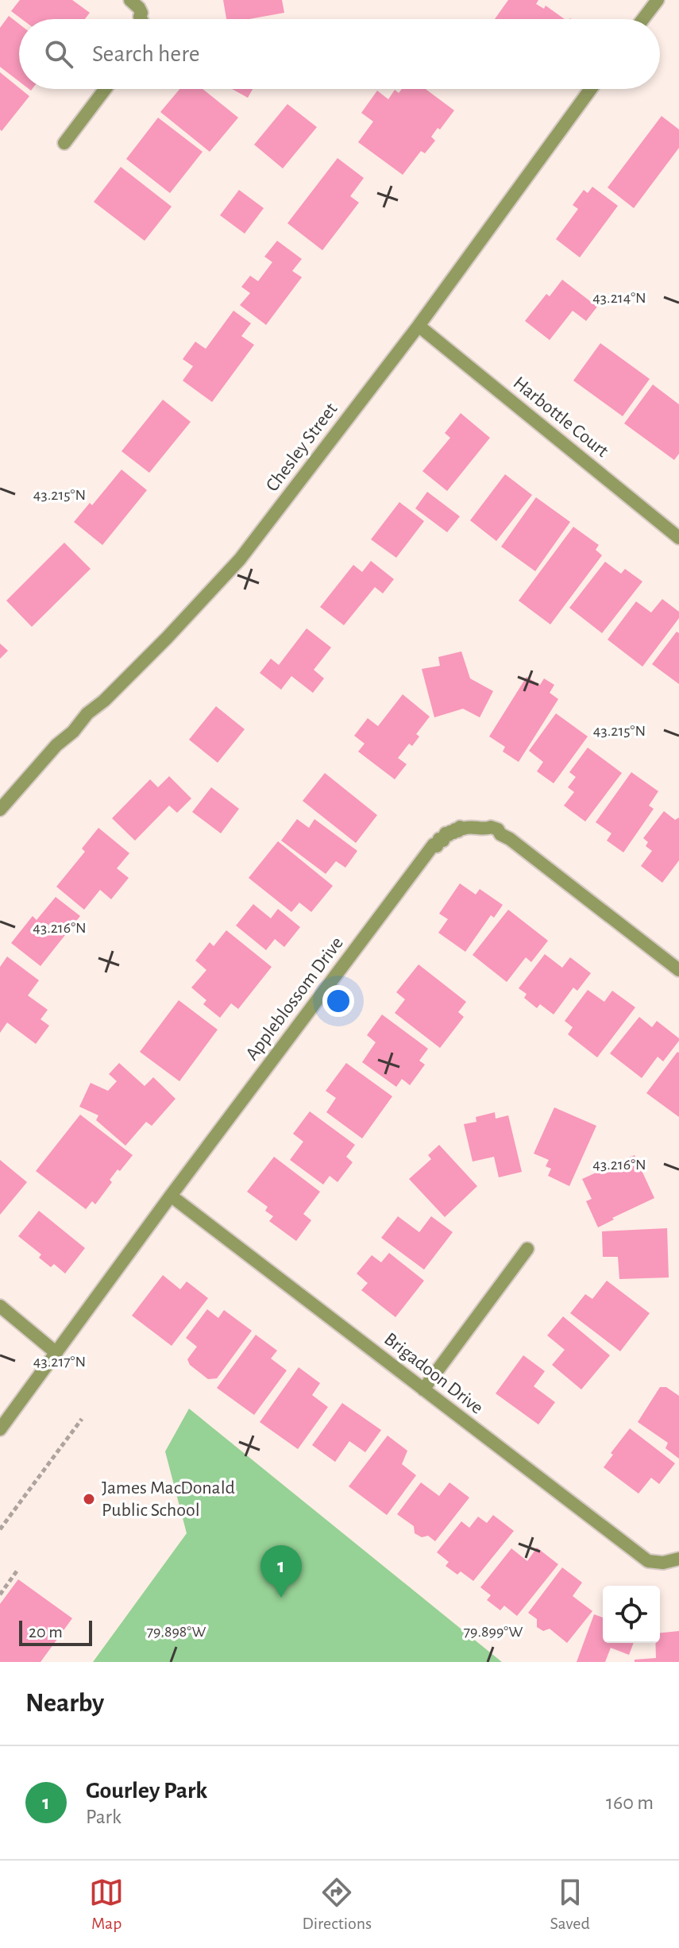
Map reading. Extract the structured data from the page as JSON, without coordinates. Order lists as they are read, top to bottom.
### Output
{
  "streets": {
    "street": [
      "Harbottle Court",
      "Chesley Street",
      "Appleblossom Drive",
      "Brigadoon Drive"
    ]
  },
  "crossings": [
    ["Harbottle Court", "Chesley Street"],
    ["Appleblossom Drive", "Brigadoon Drive"]
  ],
  "places": ["James MacDonald Public School"],
  "scale_bar": "20 m",
  "page": {
    "search": "Search here",
    "pins": "1",
    "scale": "20 m",
    "heading": "Nearby",
    "list": [
      {
        "mark": "1",
        "name": "Gourley Park",
        "note": "Park",
        "value": "160 m"
      }
    ],
    "nav": ["Map", "Directions", "Saved"]
  },
  "coordinates": [
    "43.214°N",
    "43.215°N",
    "43.216°N",
    "43.217°N",
    "79.898°W",
    "79.899°W"
  ]
}
